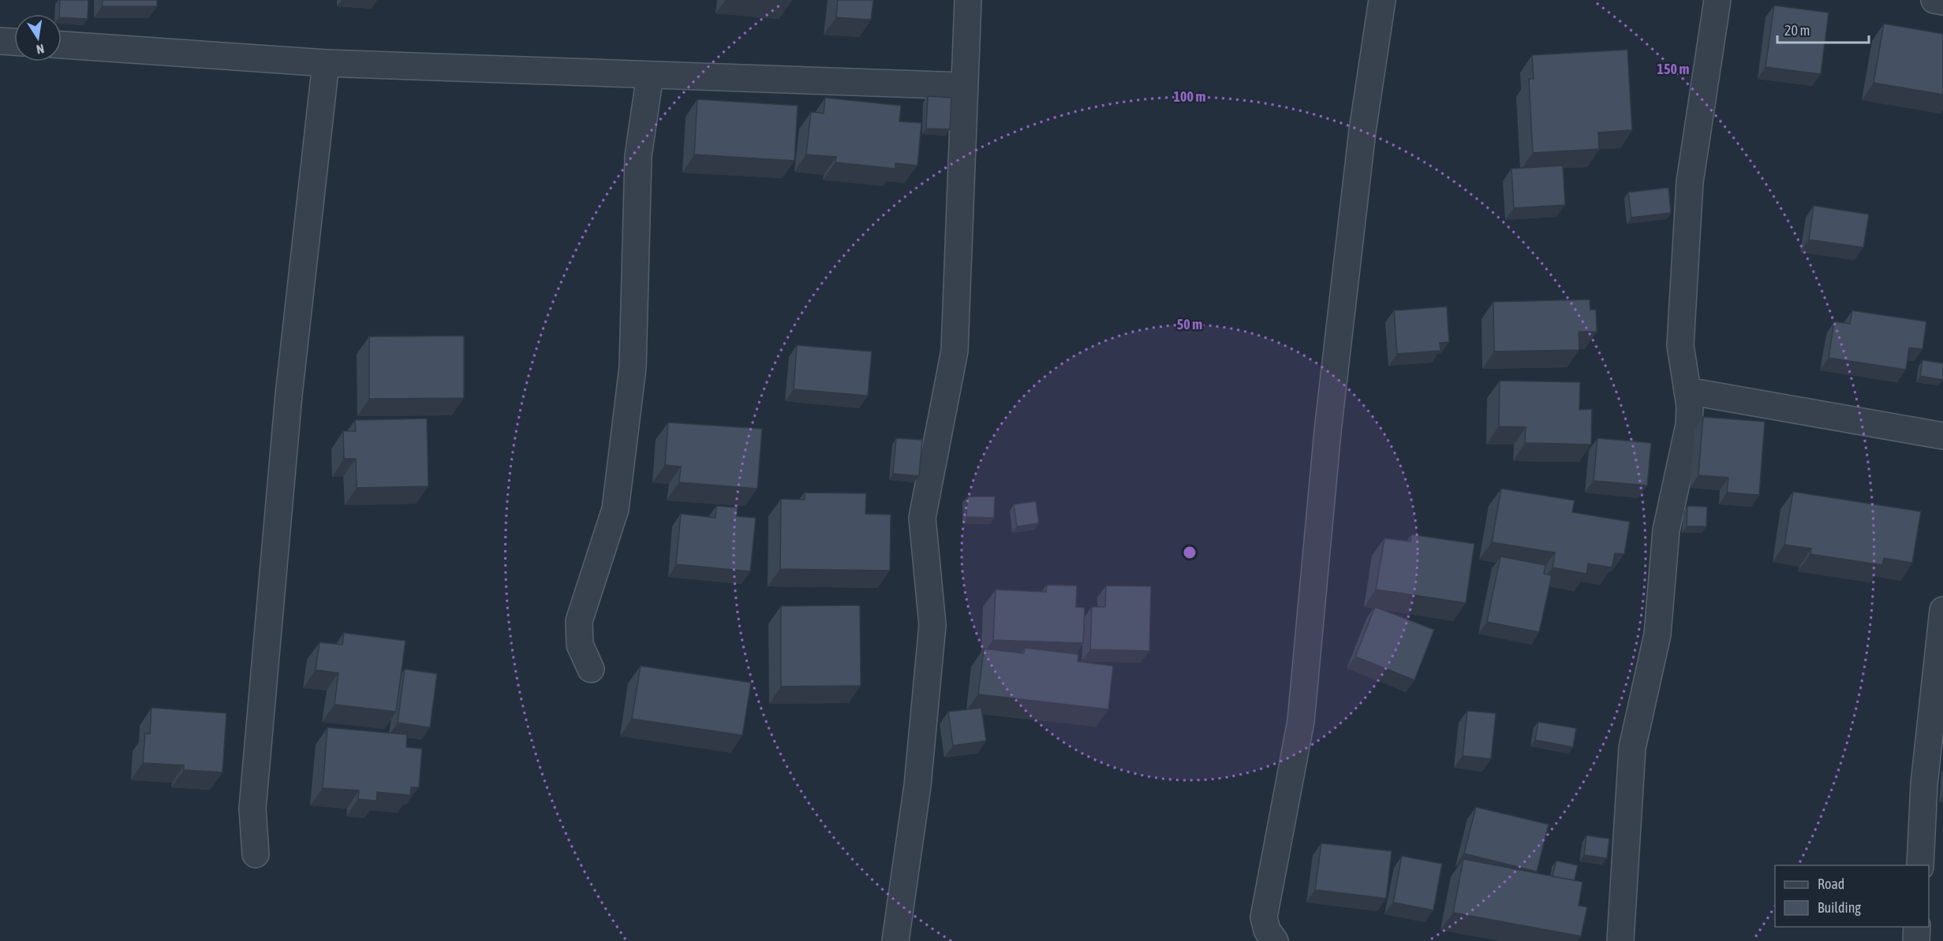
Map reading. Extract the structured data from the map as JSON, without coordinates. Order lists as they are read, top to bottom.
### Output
{
  "legend": ["Road", "Building"],
  "scale_bar": "20 m",
  "north": "bottom",
  "rings": ["150 m", "100 m", "50 m"]
}
